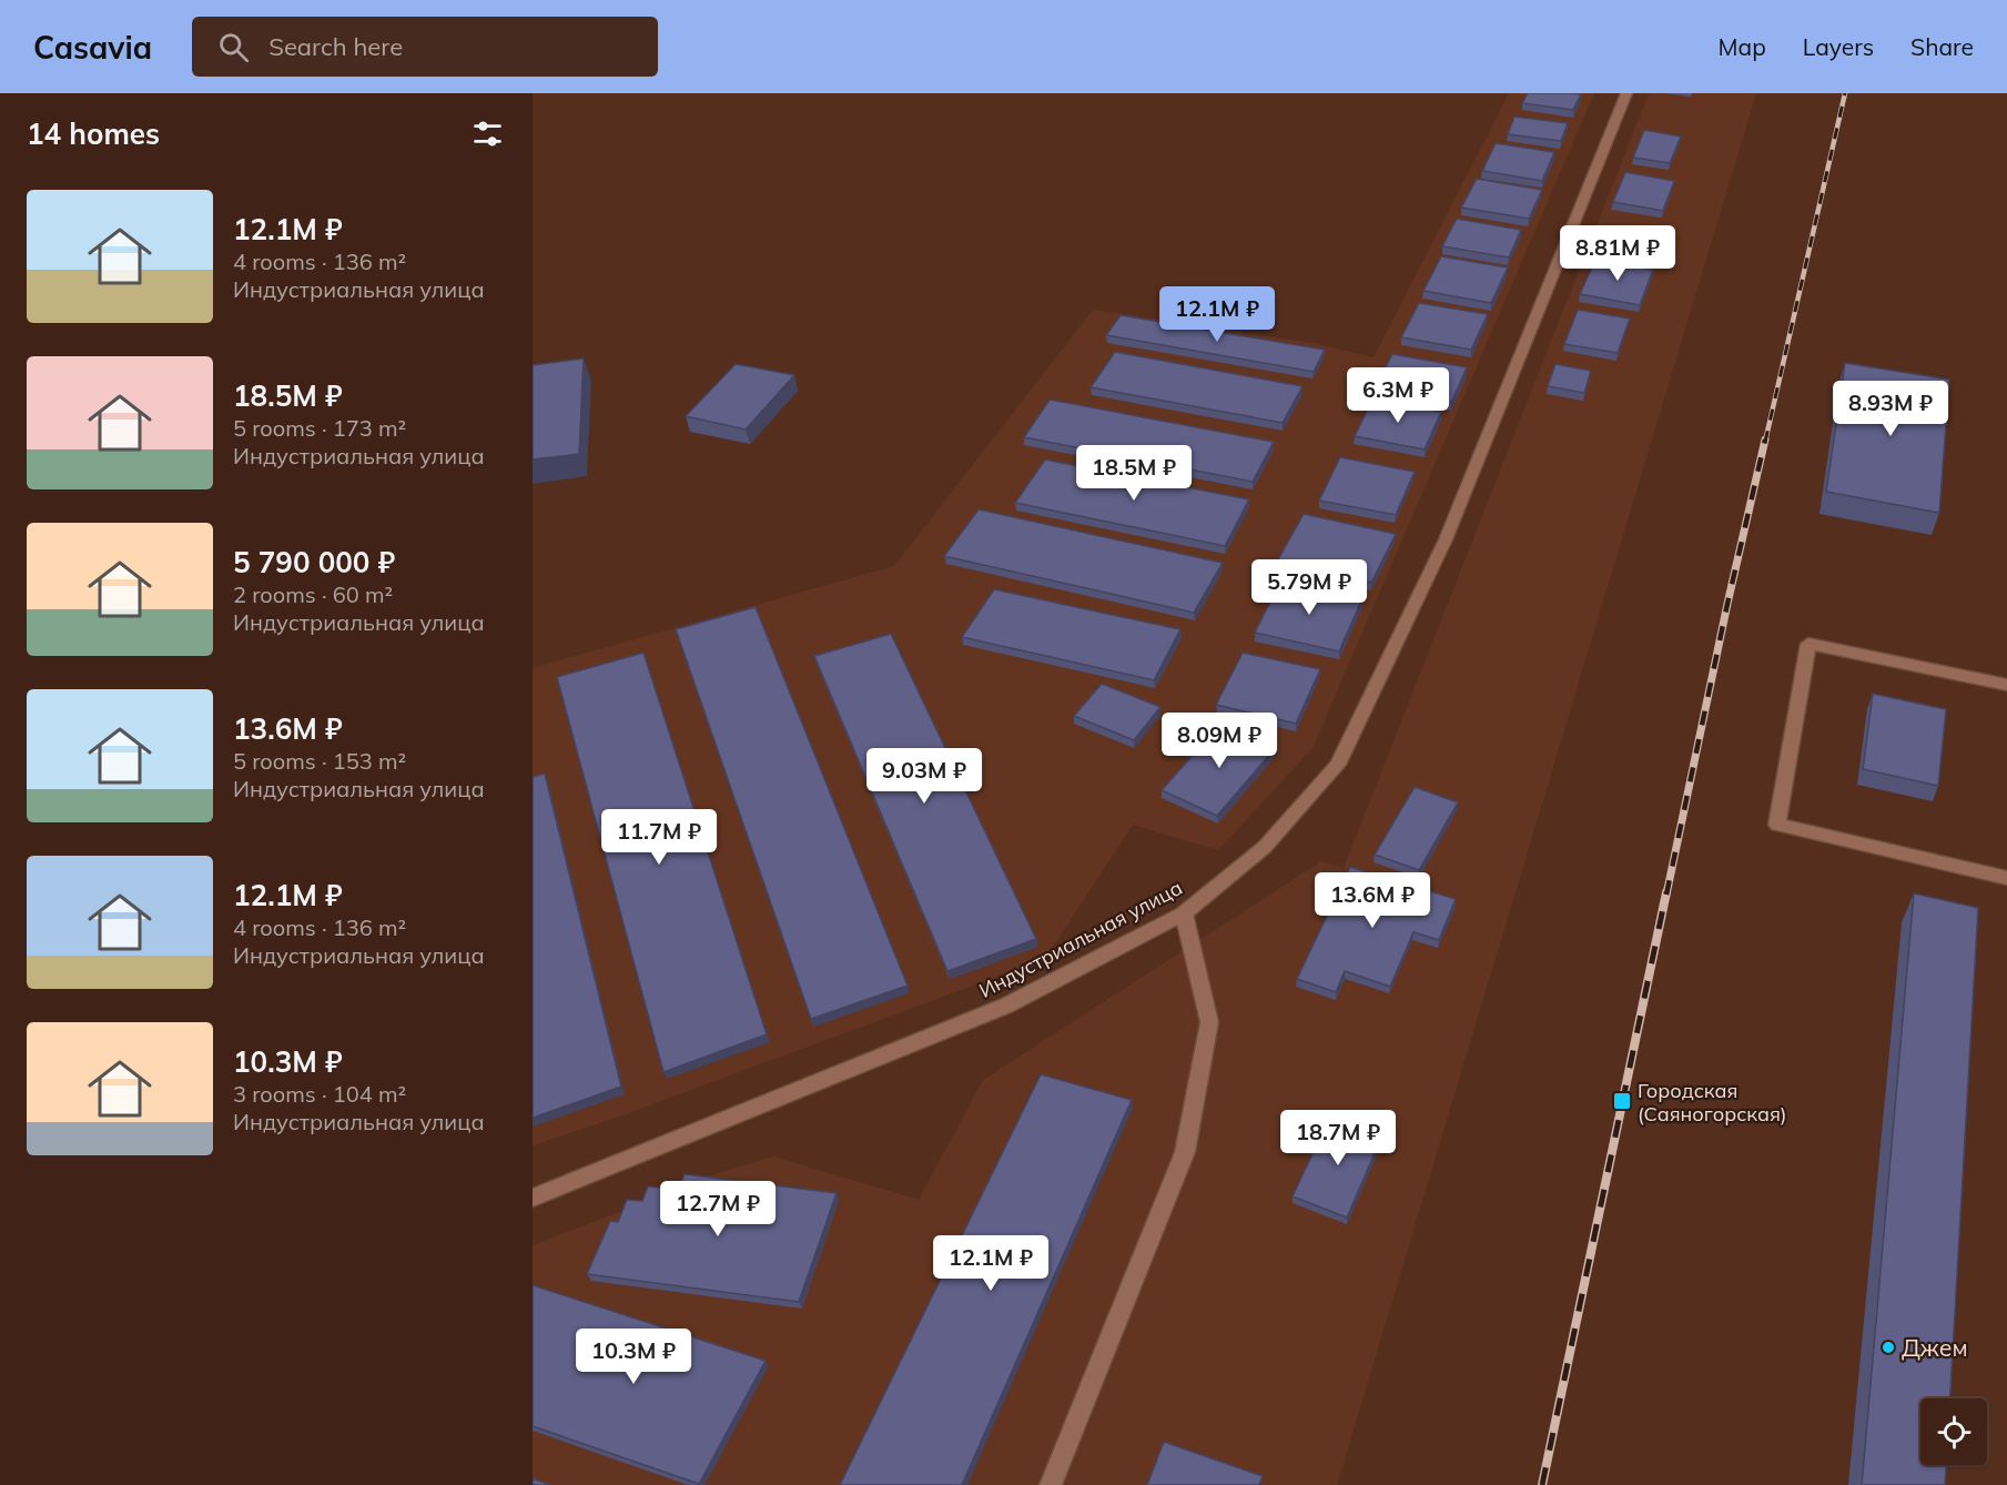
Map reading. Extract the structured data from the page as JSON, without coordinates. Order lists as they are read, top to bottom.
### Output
{
  "streets": {
    "street": ["Индустриальная улица"]
  },
  "places": {
    "transit": ["Городская (Саяногорская)"],
    "other": ["Джем"]
  },
  "page": {
    "header": "Casavia",
    "search": "Search here",
    "nav": ["Map", "Layers", "Share"],
    "heading": "14 homes",
    "list": [
      {
        "name": "12.1M ₽",
        "note": "4 rooms · 136 m² · Индустриальная улица"
      },
      {
        "name": "18.5M ₽",
        "note": "5 rooms · 173 m² · Индустриальная улица"
      },
      {
        "name": "5 790 000 ₽",
        "note": "2 rooms · 60 m² · Индустриальная улица"
      },
      {
        "name": "13.6M ₽",
        "note": "5 rooms · 153 m² · Индустриальная улица"
      },
      {
        "name": "12.1M ₽",
        "note": "4 rooms · 136 m² · Индустриальная улица"
      },
      {
        "name": "10.3M ₽",
        "note": "3 rooms · 104 m² · Индустриальная улица"
      }
    ],
    "price": [
      "8.81M ₽",
      "12.1M ₽",
      "6.3M ₽",
      "8.93M ₽",
      "18.5M ₽",
      "5.79M ₽",
      "8.09M ₽",
      "9.03M ₽",
      "11.7M ₽",
      "13.6M ₽",
      "18.7M ₽",
      "12.7M ₽",
      "12.1M ₽",
      "10.3M ₽"
    ]
  }
}
